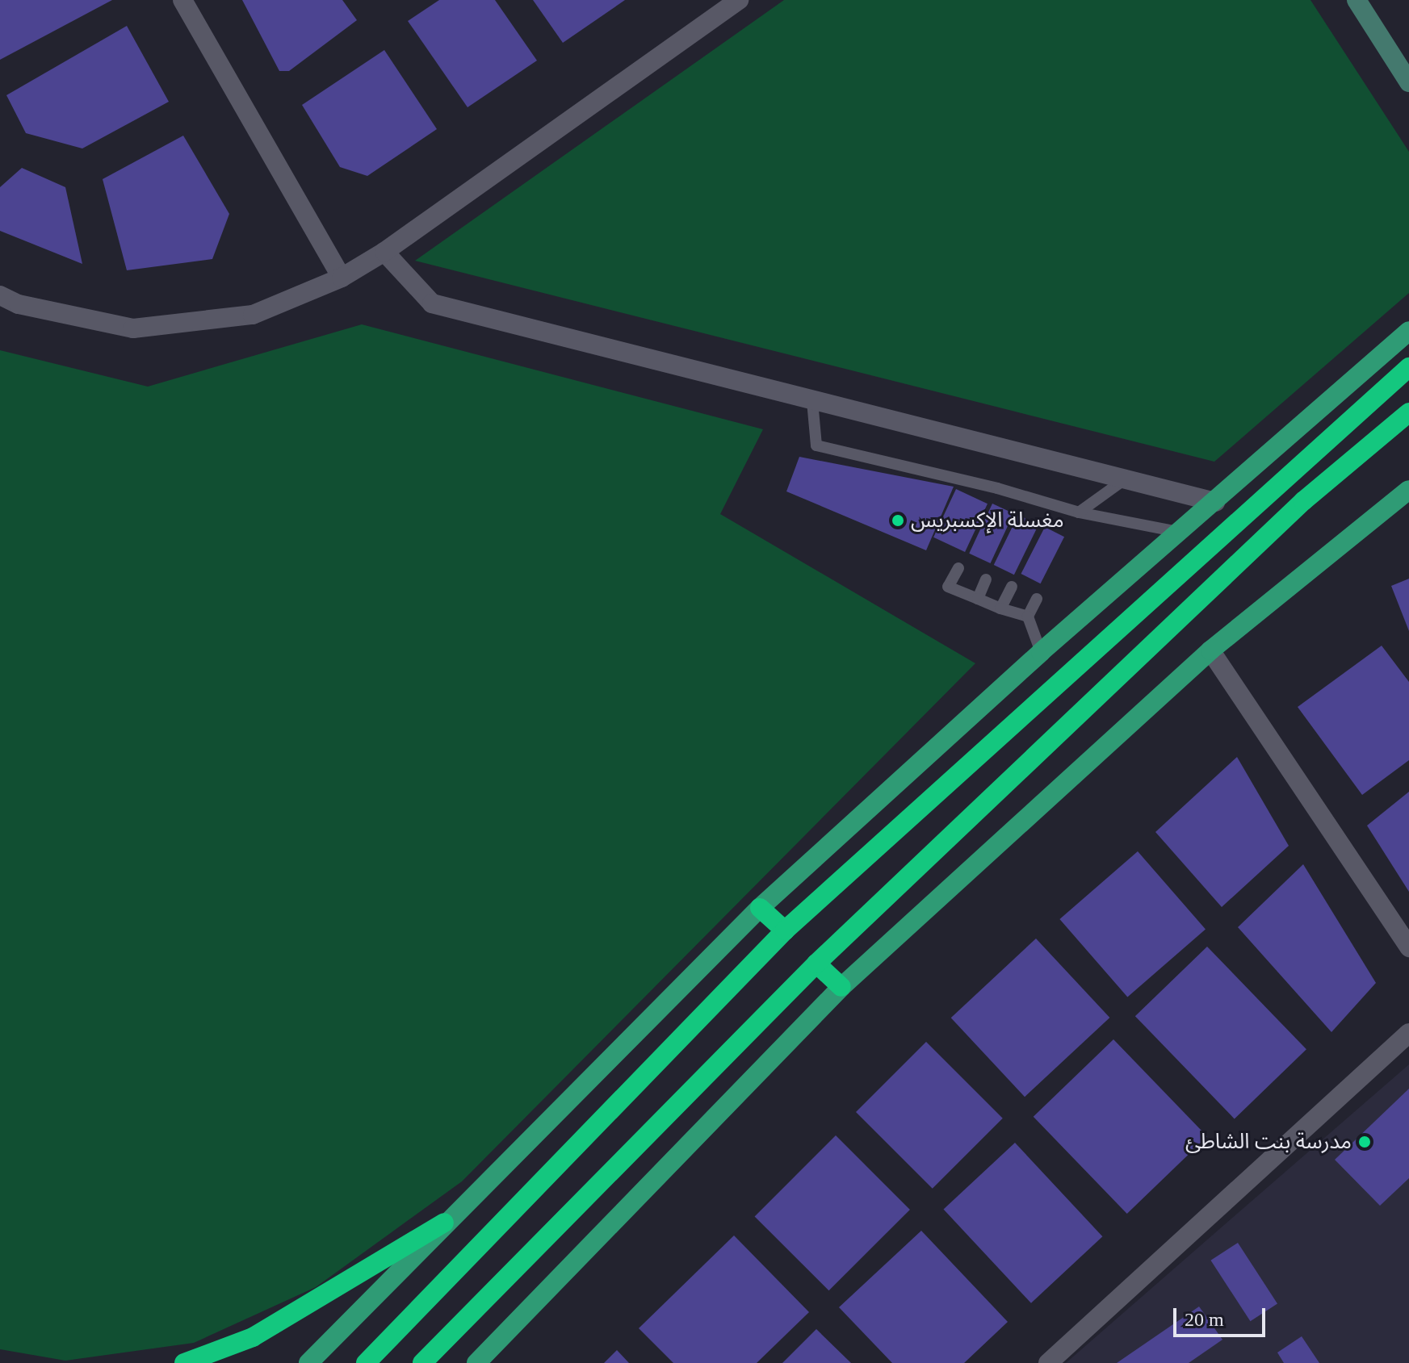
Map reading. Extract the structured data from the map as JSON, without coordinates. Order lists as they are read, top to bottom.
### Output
{
  "places": ["مغسلة الإكسبريس", "مدرسة بنت الشاطئ"],
  "scale_bar": "20 m"
}
